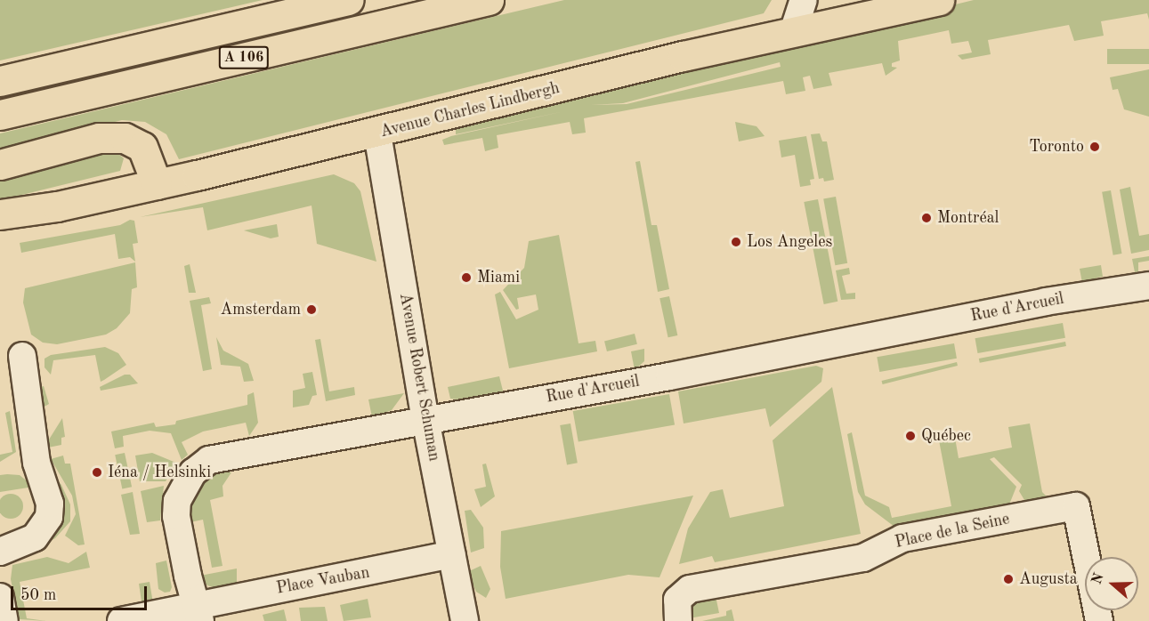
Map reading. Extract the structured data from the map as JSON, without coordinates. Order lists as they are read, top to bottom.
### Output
{
  "streets": {
    "main road": ["A 106", "Avenue Charles Lindbergh"],
    "street": [
      "Rue d'Arcueil",
      "Avenue Robert Schuman",
      "Place de la Seine",
      "Place Vauban"
    ]
  },
  "crossings": [
    ["Avenue Charles Lindbergh", "Avenue Robert Schuman"],
    ["Rue d'Arcueil", "Avenue Robert Schuman"],
    ["Rue d'Arcueil", "Place Vauban"],
    ["Avenue Robert Schuman", "Place Vauban"]
  ],
  "places": [
    "Toronto",
    "Montréal",
    "Los Angeles",
    "Miami",
    "Amsterdam",
    "Québec",
    "Iéna / Helsinki",
    "Augusta"
  ],
  "scale_bar": "50 m",
  "north": "left"
}
